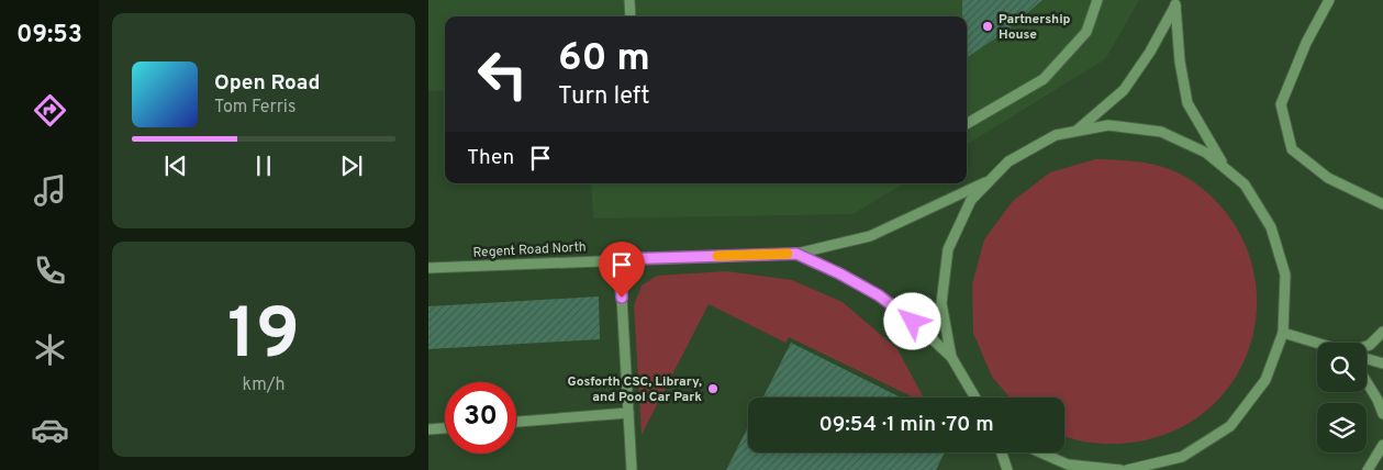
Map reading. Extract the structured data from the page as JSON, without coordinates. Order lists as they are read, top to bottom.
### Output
{
  "streets": {
    "street": ["Regent Road North"]
  },
  "places": ["Partnership House", "Gosforth CSC, Library, and Pool Car Park"],
  "page": {
    "tabs": "09:53",
    "turn": ["60 m", "Turn left"],
    "song": ["Open Road", "Tom Ferris"],
    "then": "Then",
    "tile": ["19", "km/h"],
    "limit": "30",
    "trip": "09:54 · 1 min · 70 m"
  }
}
